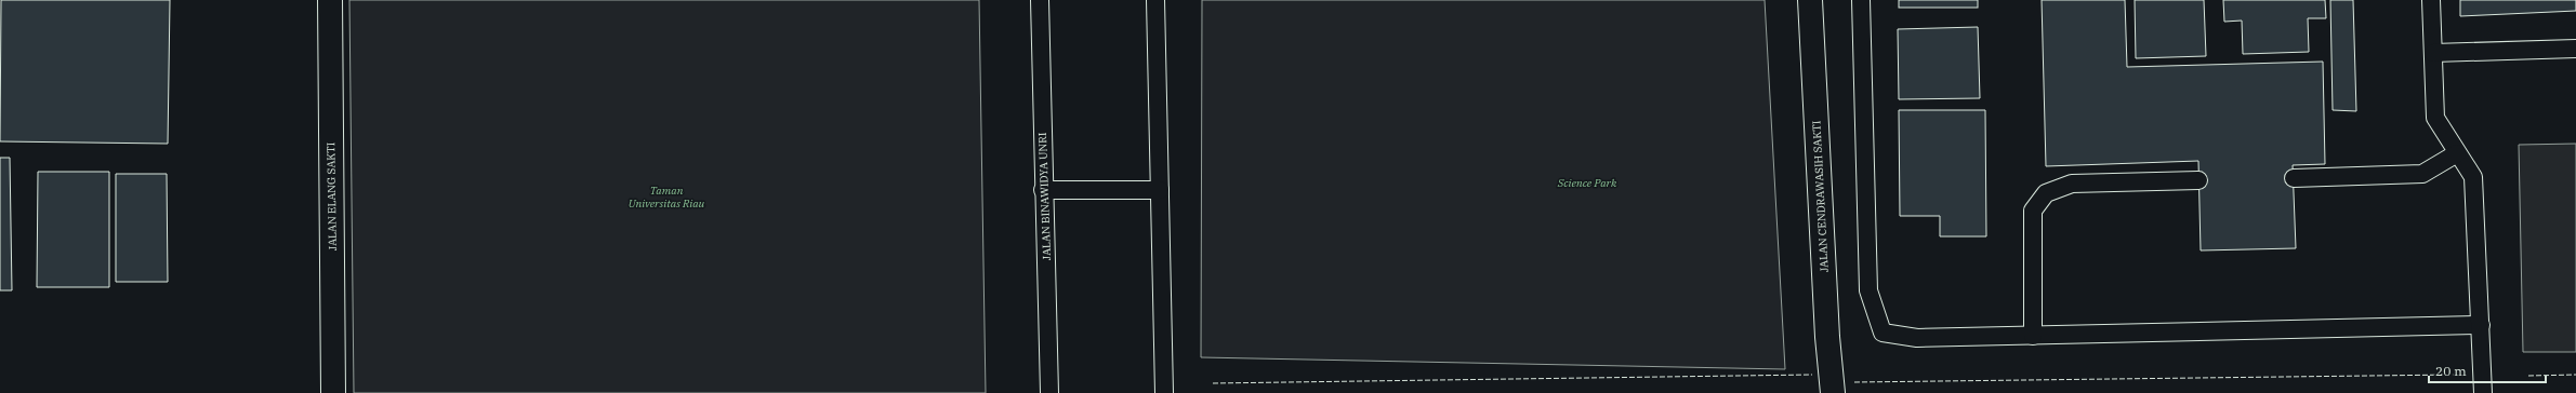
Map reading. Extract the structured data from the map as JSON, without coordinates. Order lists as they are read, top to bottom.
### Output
{
  "streets": {
    "street": ["JALAN ELANG SAKTI", "JALAN CENDRAWASIH SAKTI"],
    "lane": ["JALAN BINAWIDYA UNRI"]
  },
  "parks": ["Science Park", "Taman Universitas Riau"],
  "scale_bar": "20 m"
}
